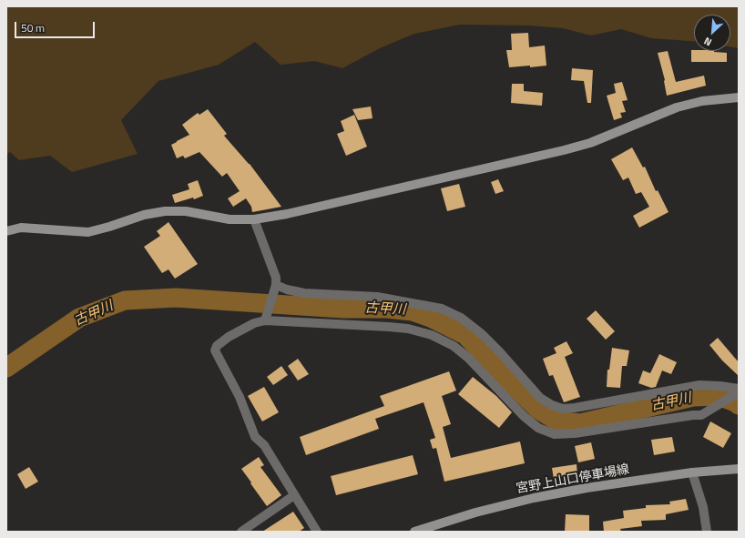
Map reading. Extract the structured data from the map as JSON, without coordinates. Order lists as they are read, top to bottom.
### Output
{
  "streets": {
    "street": ["宮野上山口停車場線"]
  },
  "water": ["古甲川"],
  "scale_bar": "50 m",
  "north": "bottom left"
}
